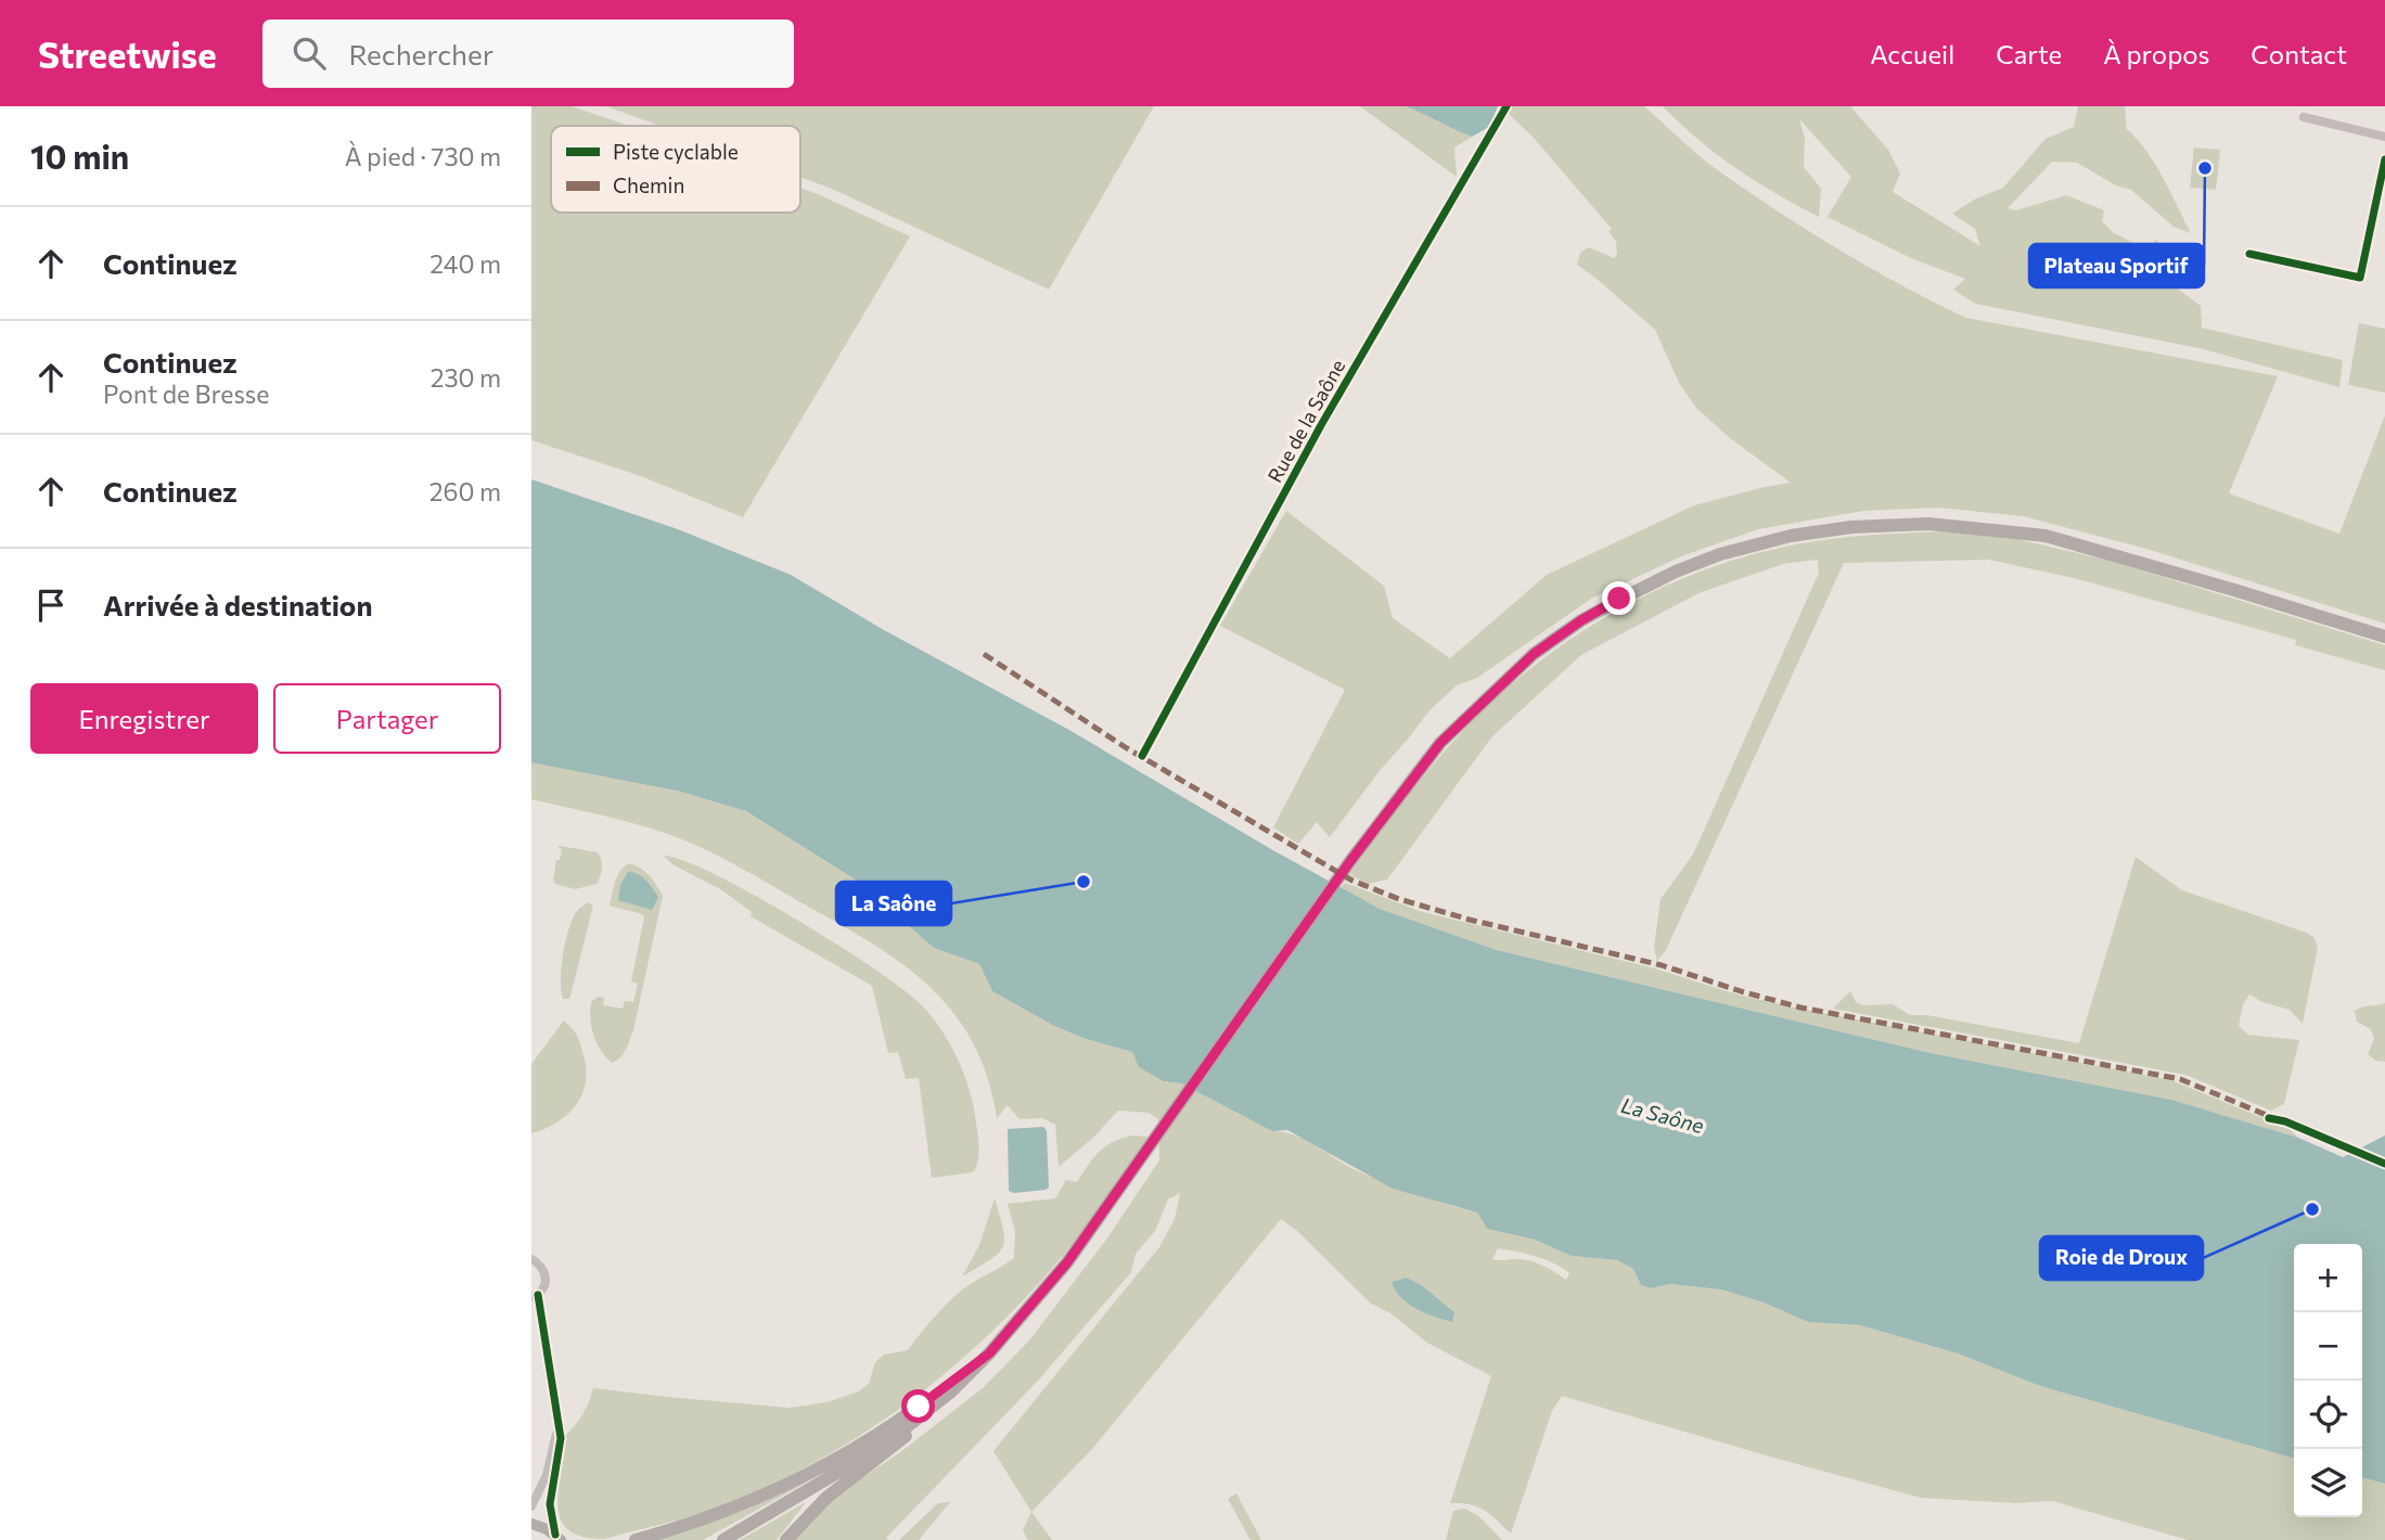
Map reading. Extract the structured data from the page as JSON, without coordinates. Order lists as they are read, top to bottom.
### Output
{
  "streets": {
    "street": ["Rue de la Saône"]
  },
  "water": ["La Saône"],
  "places": ["Plateau Sportif", "La Saône", "Roie de Droux"],
  "legend": ["Piste cyclable", "Chemin"],
  "page": {
    "header": "Streetwise",
    "search": "Rechercher",
    "nav": [
      "Accueil",
      "Carte",
      "À propos",
      "Contact"
    ],
    "heading": ["10 min", "À pied · 730 m"],
    "list": [
      ["Continuez", "240 m"],
      ["Continuez", "Pont de Bresse", "230 m"],
      ["Continuez", "260 m"],
      "Arrivée à destination"
    ],
    "buttons": ["Enregistrer", "Partager"],
    "map_buttons": ["+", "−"]
  }
}
